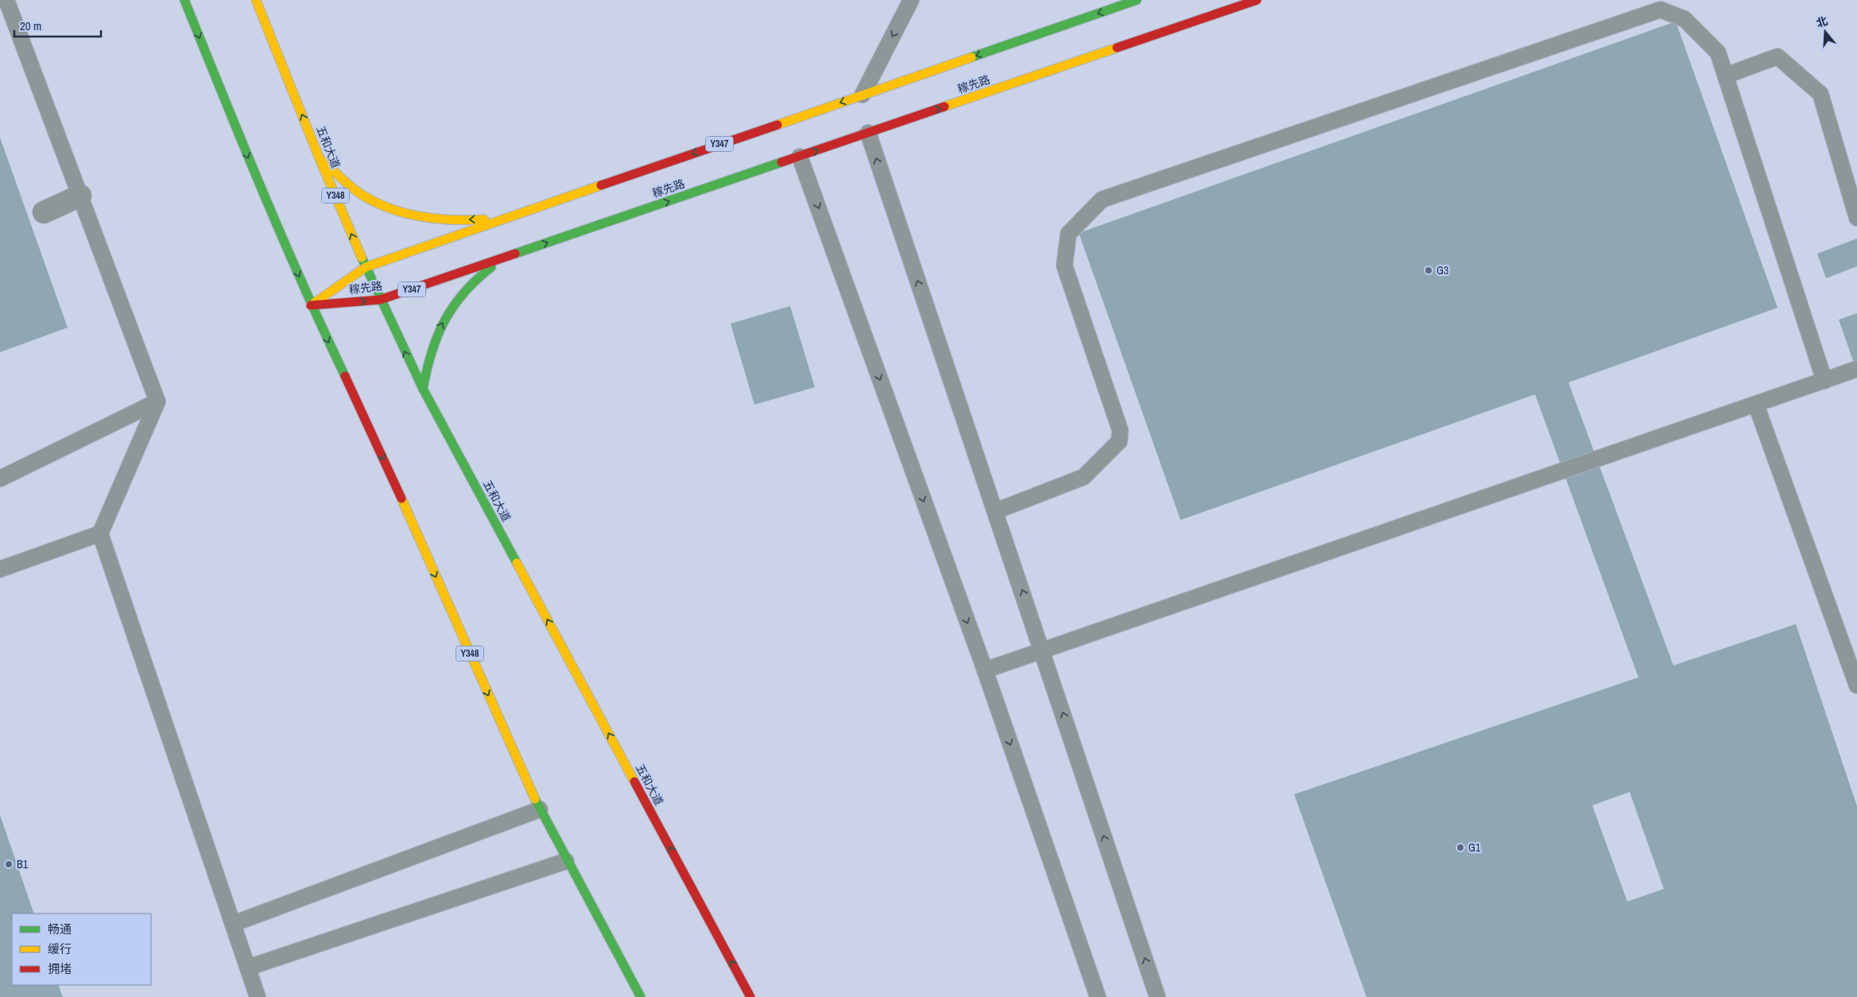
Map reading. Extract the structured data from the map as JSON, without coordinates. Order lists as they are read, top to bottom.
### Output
{
  "streets": {
    "main road": [
      "稼先路",
      "Y347",
      "五和大道",
      "Y348"
    ]
  },
  "crossings": [
    ["稼先路", "五和大道"],
    ["稼先路", "Y348"]
  ],
  "places": ["G3", "G1", "B1"],
  "legend": ["畅通", "缓行", "拥堵"],
  "scale_bar": "20 m",
  "north": "top"
}
